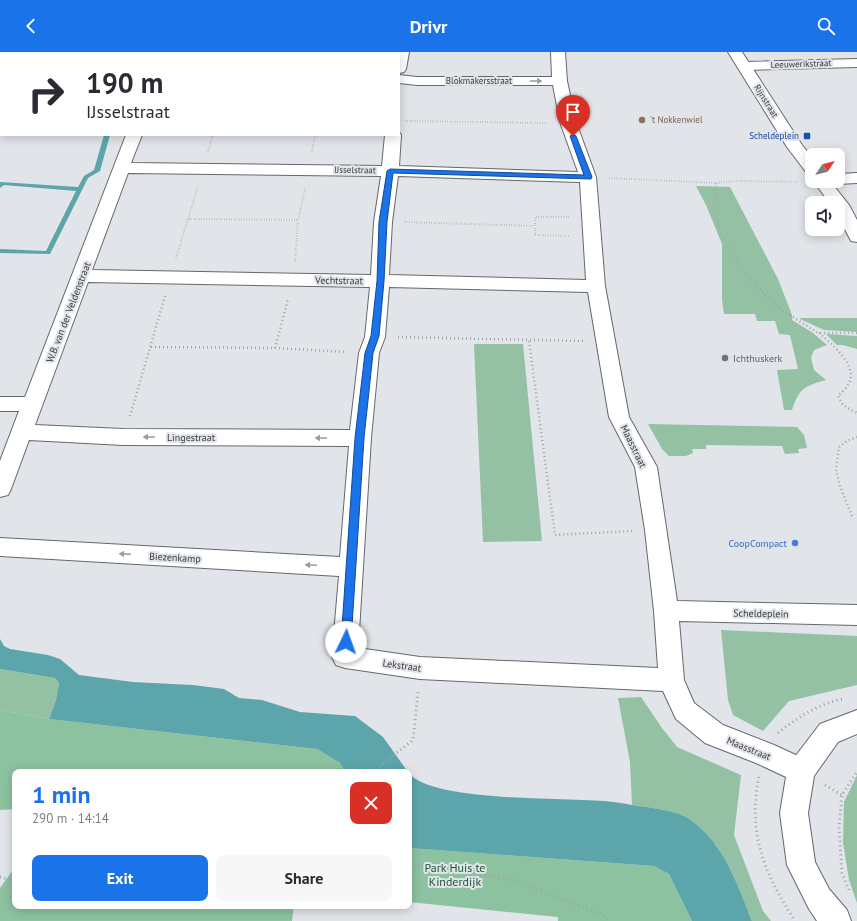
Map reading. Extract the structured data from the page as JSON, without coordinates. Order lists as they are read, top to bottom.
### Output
{
  "streets": {
    "street": [
      "Leeuwerikstraat",
      "Blokmakersstraat",
      "Rijnstraat",
      "IJsselstraat",
      "Vechtstraat",
      "W.B. van der Veldenstraat",
      "Lingestraat",
      "Maasstraat",
      "Biezenkamp",
      "Scheldeplein",
      "Lekstraat"
    ]
  },
  "crossings": [
    ["Leeuwerikstraat", "Rijnstraat"],
    ["Blokmakersstraat", "Maasstraat"],
    ["IJsselstraat", "W.B. van der Veldenstraat"],
    ["IJsselstraat", "Maasstraat"],
    ["IJsselstraat", "Lekstraat"],
    ["Vechtstraat", "W.B. van der Veldenstraat"],
    ["Vechtstraat", "Maasstraat"],
    ["Vechtstraat", "Lekstraat"],
    ["W.B. van der Veldenstraat", "Lingestraat"],
    ["Lingestraat", "Lekstraat"],
    ["Maasstraat", "Scheldeplein"],
    ["Maasstraat", "Lekstraat"],
    ["Biezenkamp", "Lekstraat"]
  ],
  "one_way": ["Blokmakersstraat", "Lingestraat", "Biezenkamp"],
  "parks": ["Park Huis te Kinderdijk"],
  "places": {
    "other": ["'t Nokkenwiel", "Ichthuskerk", "CoopCompact"],
    "transit": ["Scheldeplein"]
  },
  "north": "top right",
  "page": {
    "header": "Drivr",
    "turn": ["190 m", "IJsselstraat"],
    "heading": ["1 min", "290 m · 14:14"],
    "buttons": ["Exit", "Share"]
  }
}
